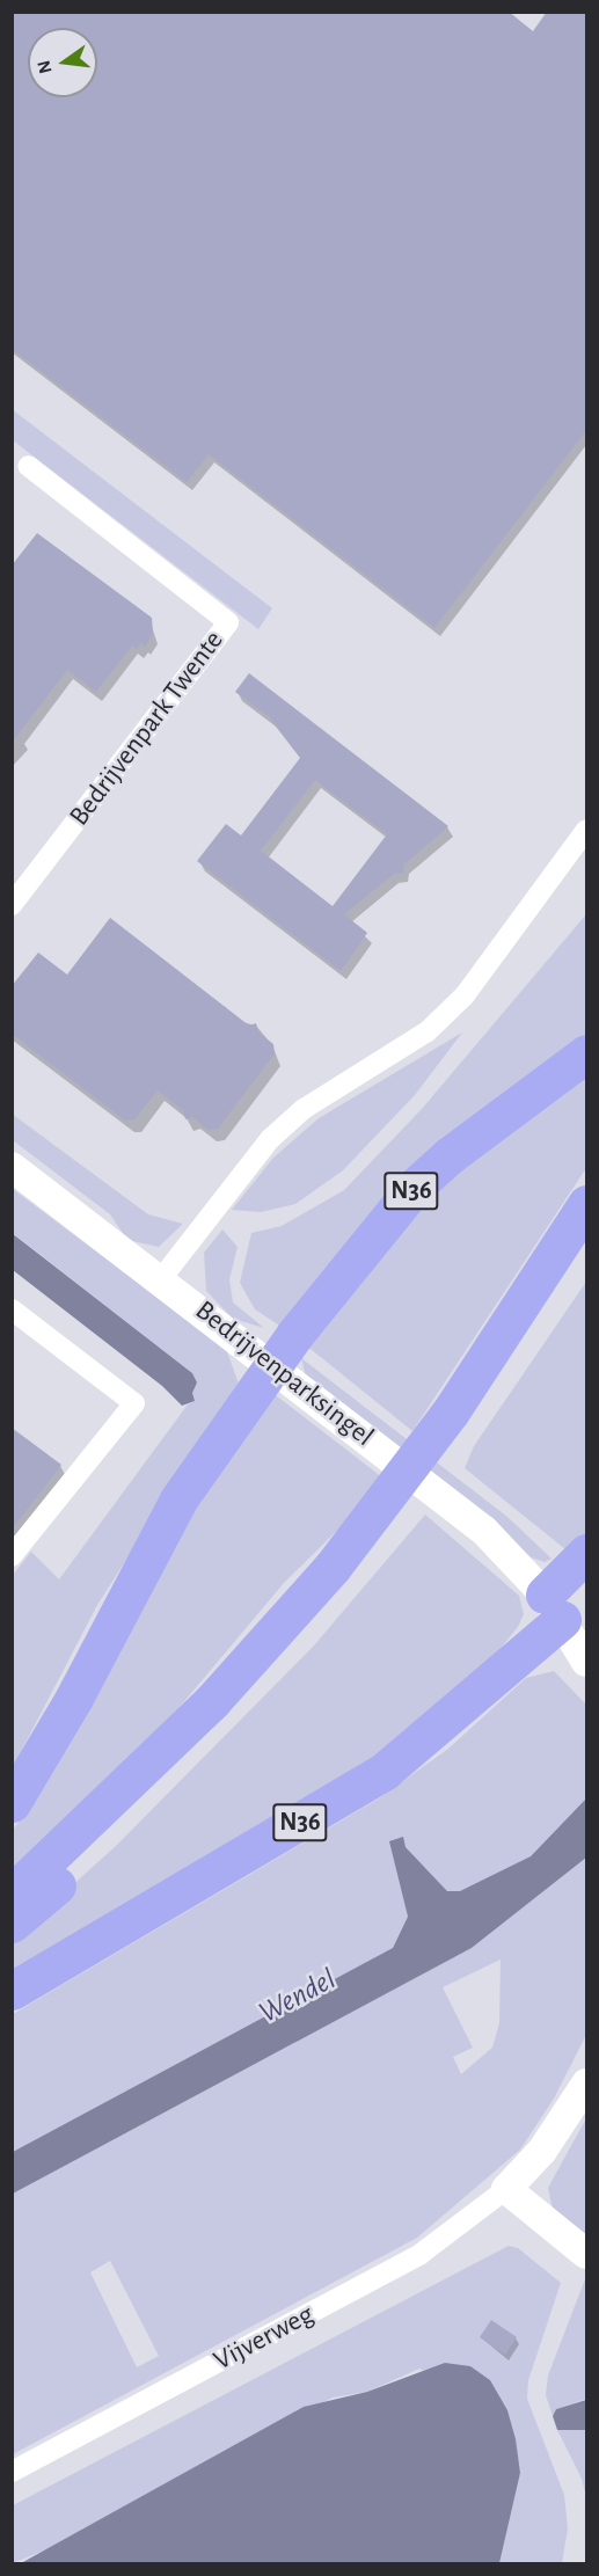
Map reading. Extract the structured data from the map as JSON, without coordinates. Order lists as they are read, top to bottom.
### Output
{
  "streets": {
    "highway": ["N36"],
    "main road": ["Bedrijvenparksingel", "Vijverweg"],
    "street": ["Bedrijvenpark Twente"]
  },
  "crossings": [
    ["N36", "Bedrijvenparksingel"]
  ],
  "water": ["Wendel"],
  "north": "left"
}
